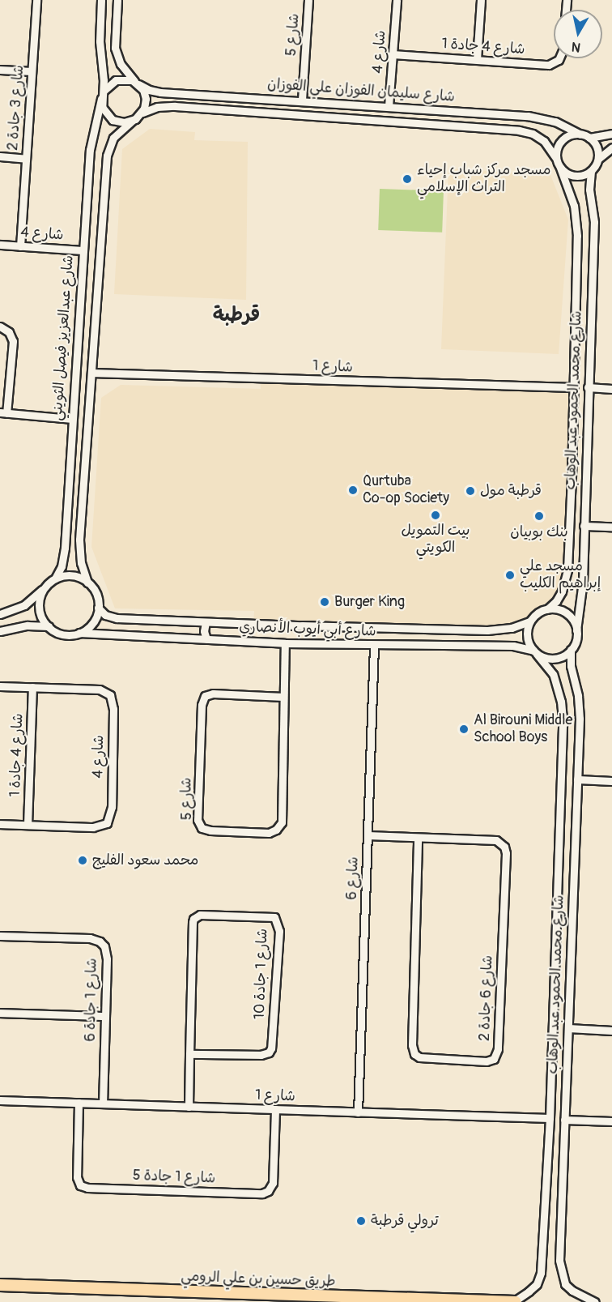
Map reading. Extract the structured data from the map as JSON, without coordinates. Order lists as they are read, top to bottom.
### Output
{
  "streets": {
    "highway": ["طريق حسين بن علي الرومي"],
    "street": [
      "شارع 5",
      "شارع 4 جادة 1",
      "شارع 4",
      "شارع سليمان الفوزان علي الفوزان",
      "شارع 3 جادة 2",
      "شارع عبدالعزيز فيصل الثويني",
      "شارع 1",
      "شارع محمد الحمود عبد الوهاب",
      "شارع أبي أيوب الأنصاري",
      "شارع 6",
      "شارع 1 جادة 10",
      "شارع 6 جادة 2",
      "شارع 1 جادة 6",
      "شارع 1 جادة 5"
    ]
  },
  "crossings": [
    ["شارع 5", "شارع سليمان الفوزان علي الفوزان"],
    ["شارع 5", "شارع أبي أيوب الأنصاري"],
    ["شارع 4 جادة 1", "شارع 4"],
    ["شارع 4", "شارع سليمان الفوزان علي الفوزان"],
    ["شارع 4", "شارع 3 جادة 2"],
    ["شارع 4", "شارع عبدالعزيز فيصل الثويني"],
    ["شارع سليمان الفوزان علي الفوزان", "شارع عبدالعزيز فيصل الثويني"],
    ["شارع سليمان الفوزان علي الفوزان", "شارع محمد الحمود عبد الوهاب"],
    ["شارع عبدالعزيز فيصل الثويني", "شارع 1"],
    ["شارع عبدالعزيز فيصل الثويني", "شارع أبي أيوب الأنصاري"],
    ["شارع 1", "شارع محمد الحمود عبد الوهاب"],
    ["شارع 1", "شارع 6"],
    ["شارع 1", "شارع 1 جادة 10"],
    ["شارع 1", "شارع 1 جادة 6"],
    ["شارع 1", "شارع 1 جادة 5"],
    ["شارع محمد الحمود عبد الوهاب", "شارع أبي أيوب الأنصاري"],
    ["شارع محمد الحمود عبد الوهاب", "طريق حسين بن علي الرومي"],
    ["شارع أبي أيوب الأنصاري", "شارع 6"],
    ["شارع 6", "شارع 6 جادة 2"]
  ],
  "districts": ["قرطبة"],
  "places": [
    "مسجد مركز شباب إحياء التراث الإسلامي",
    "Qurtuba Co-op Society",
    "قرطبة مول",
    "بيت التمويل الكويتي",
    "بنك بوبيان",
    "مسجد علي إبراهيم الكليب",
    "Burger King",
    "Al Birouni Middle School Boys",
    "محمد سعود الفليج",
    "ترولي قرطبة"
  ],
  "north": "bottom"
}
